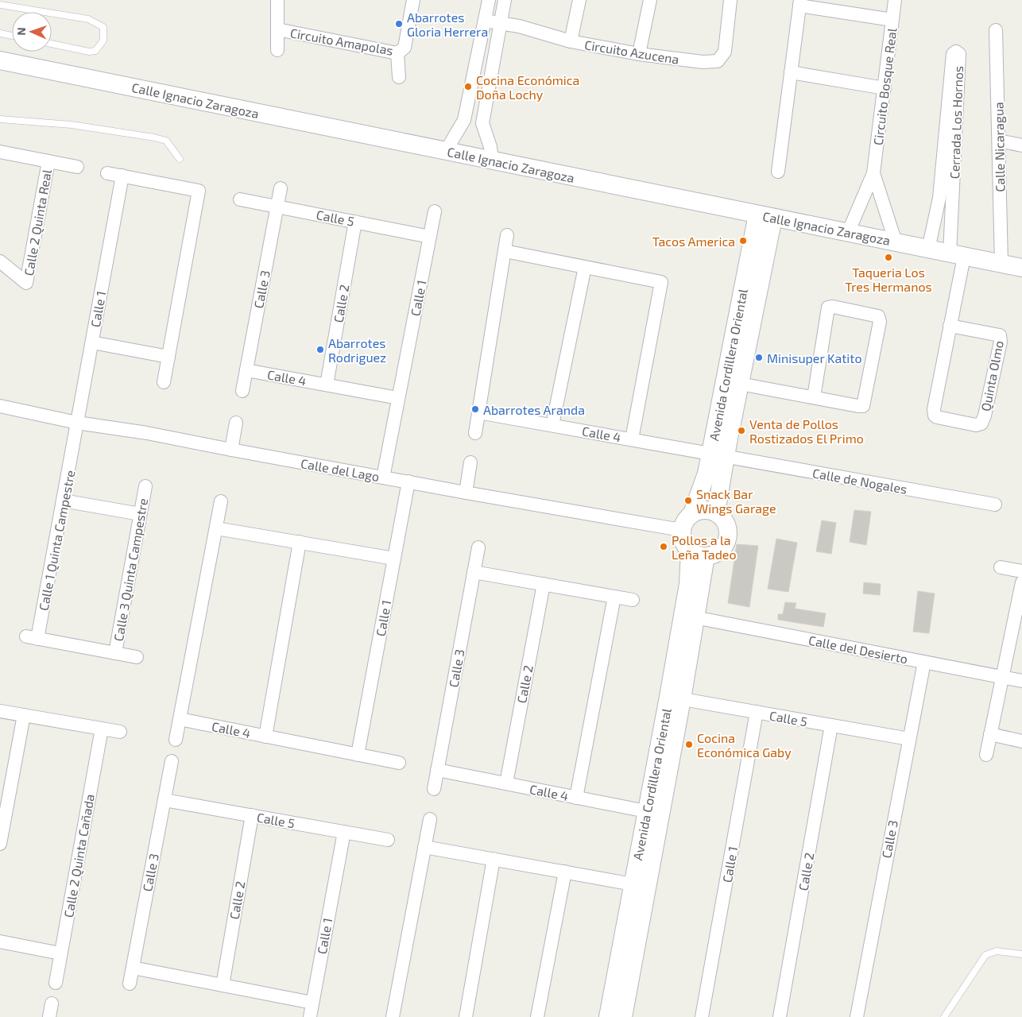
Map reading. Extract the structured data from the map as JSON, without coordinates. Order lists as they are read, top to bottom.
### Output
{
  "streets": {
    "street": [
      "Circuito Amapolas",
      "Circuito Azucena",
      "Circuito Bosque Real",
      "Calle Ignacio Zaragoza",
      "Cerrada Los Hornos",
      "Calle Nicaragua",
      "Calle 5",
      "Calle 2 Quinta Real",
      "Calle 3",
      "Calle 1",
      "Calle 2",
      "Avenida Cordillera Oriental",
      "Quinta Olmo",
      "Calle 4",
      "Calle del Lago",
      "Calle de Nogales",
      "Calle 1 Quinta Campestre",
      "Calle 3 Quinta Campestre",
      "Calle del Desierto",
      "Calle 2 Quinta Cañada"
    ]
  },
  "crossings": [
    ["Circuito Bosque Real", "Calle Ignacio Zaragoza"],
    ["Calle Ignacio Zaragoza", "Cerrada Los Hornos"],
    ["Calle Ignacio Zaragoza", "Calle Nicaragua"],
    ["Calle Ignacio Zaragoza", "Avenida Cordillera Oriental"],
    ["Calle Ignacio Zaragoza", "Quinta Olmo"],
    ["Cerrada Los Hornos", "Quinta Olmo"],
    ["Calle 5", "Calle 3"],
    ["Calle 5", "Calle 1"],
    ["Calle 5", "Calle 2"],
    ["Calle 5", "Avenida Cordillera Oriental"],
    ["Calle 3", "Calle 4"],
    ["Calle 3", "Calle del Desierto"],
    ["Calle 1", "Calle 4"],
    ["Calle 1", "Calle del Lago"],
    ["Calle 1", "Calle 1 Quinta Campestre"],
    ["Calle 2", "Calle 4"],
    ["Avenida Cordillera Oriental", "Calle 4"],
    ["Avenida Cordillera Oriental", "Calle del Lago"],
    ["Avenida Cordillera Oriental", "Calle de Nogales"],
    ["Avenida Cordillera Oriental", "Calle del Desierto"],
    ["Calle 4", "Calle de Nogales"],
    ["Calle 1 Quinta Campestre", "Calle 3 Quinta Campestre"]
  ],
  "places": [
    "Abarrotes Gloria Herrera",
    "Cocina Económica Doña Lochy",
    "Tacos America",
    "Taqueria Los Tres Hermanos",
    "Abarrotes Rodriguez",
    "Minisuper Katito",
    "Abarrotes Aranda",
    "Venta de Pollos Rostizados El Primo",
    "Snack Bar Wings Garage",
    "Pollos a la Leña Tadeo",
    "Cocina Económica Gaby"
  ],
  "north": "left"
}
